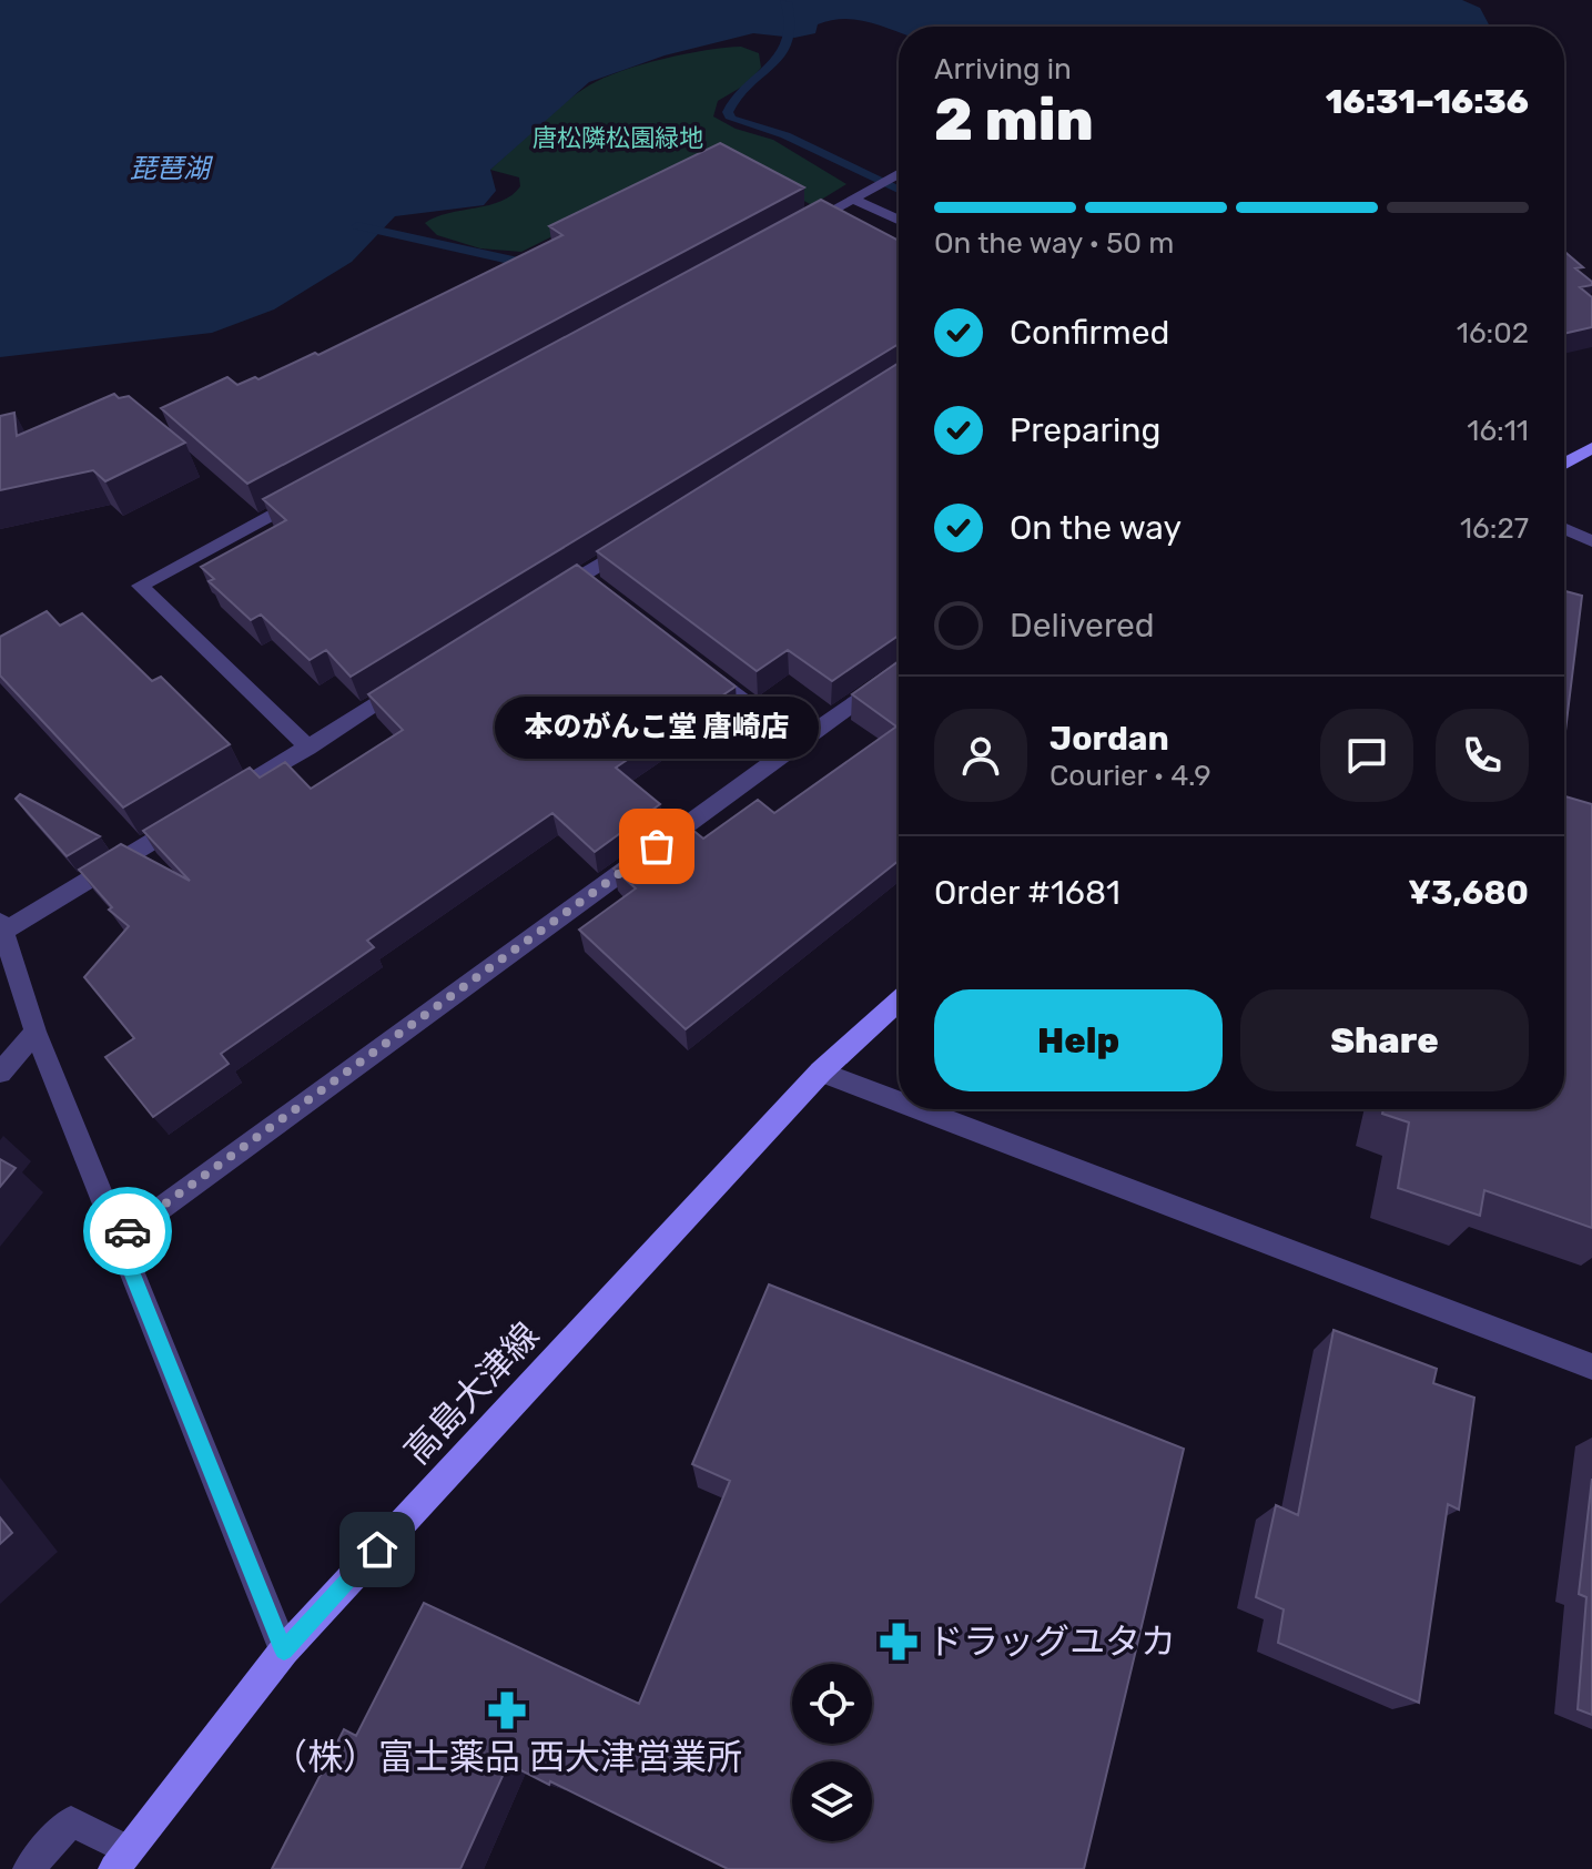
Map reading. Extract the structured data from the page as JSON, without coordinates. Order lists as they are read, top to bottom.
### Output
{
  "streets": {
    "main road": ["高島大津線"]
  },
  "water": ["琵琶湖"],
  "parks": ["唐松隣松園緑地"],
  "places": {
    "other": ["本のがんこ堂 唐崎店"],
    "pharmacy": ["ドラッグユタカ", "（株）富士薬品 西大津営業所"]
  },
  "page": {
    "heading": ["2 min", "Arriving in", "16:31–16:36"],
    "panel": [
      "Jordan",
      "Courier · 4.9",
      "Order #1681",
      "¥3,680"
    ],
    "bar": "On the way · 50 m",
    "list": [
      ["Confirmed", "16:02"],
      ["Preparing", "16:11"],
      ["On the way", "16:27"],
      "Delivered"
    ],
    "bubble": "本のがんこ堂 唐崎店",
    "buttons": ["Help", "Share"]
  }
}
